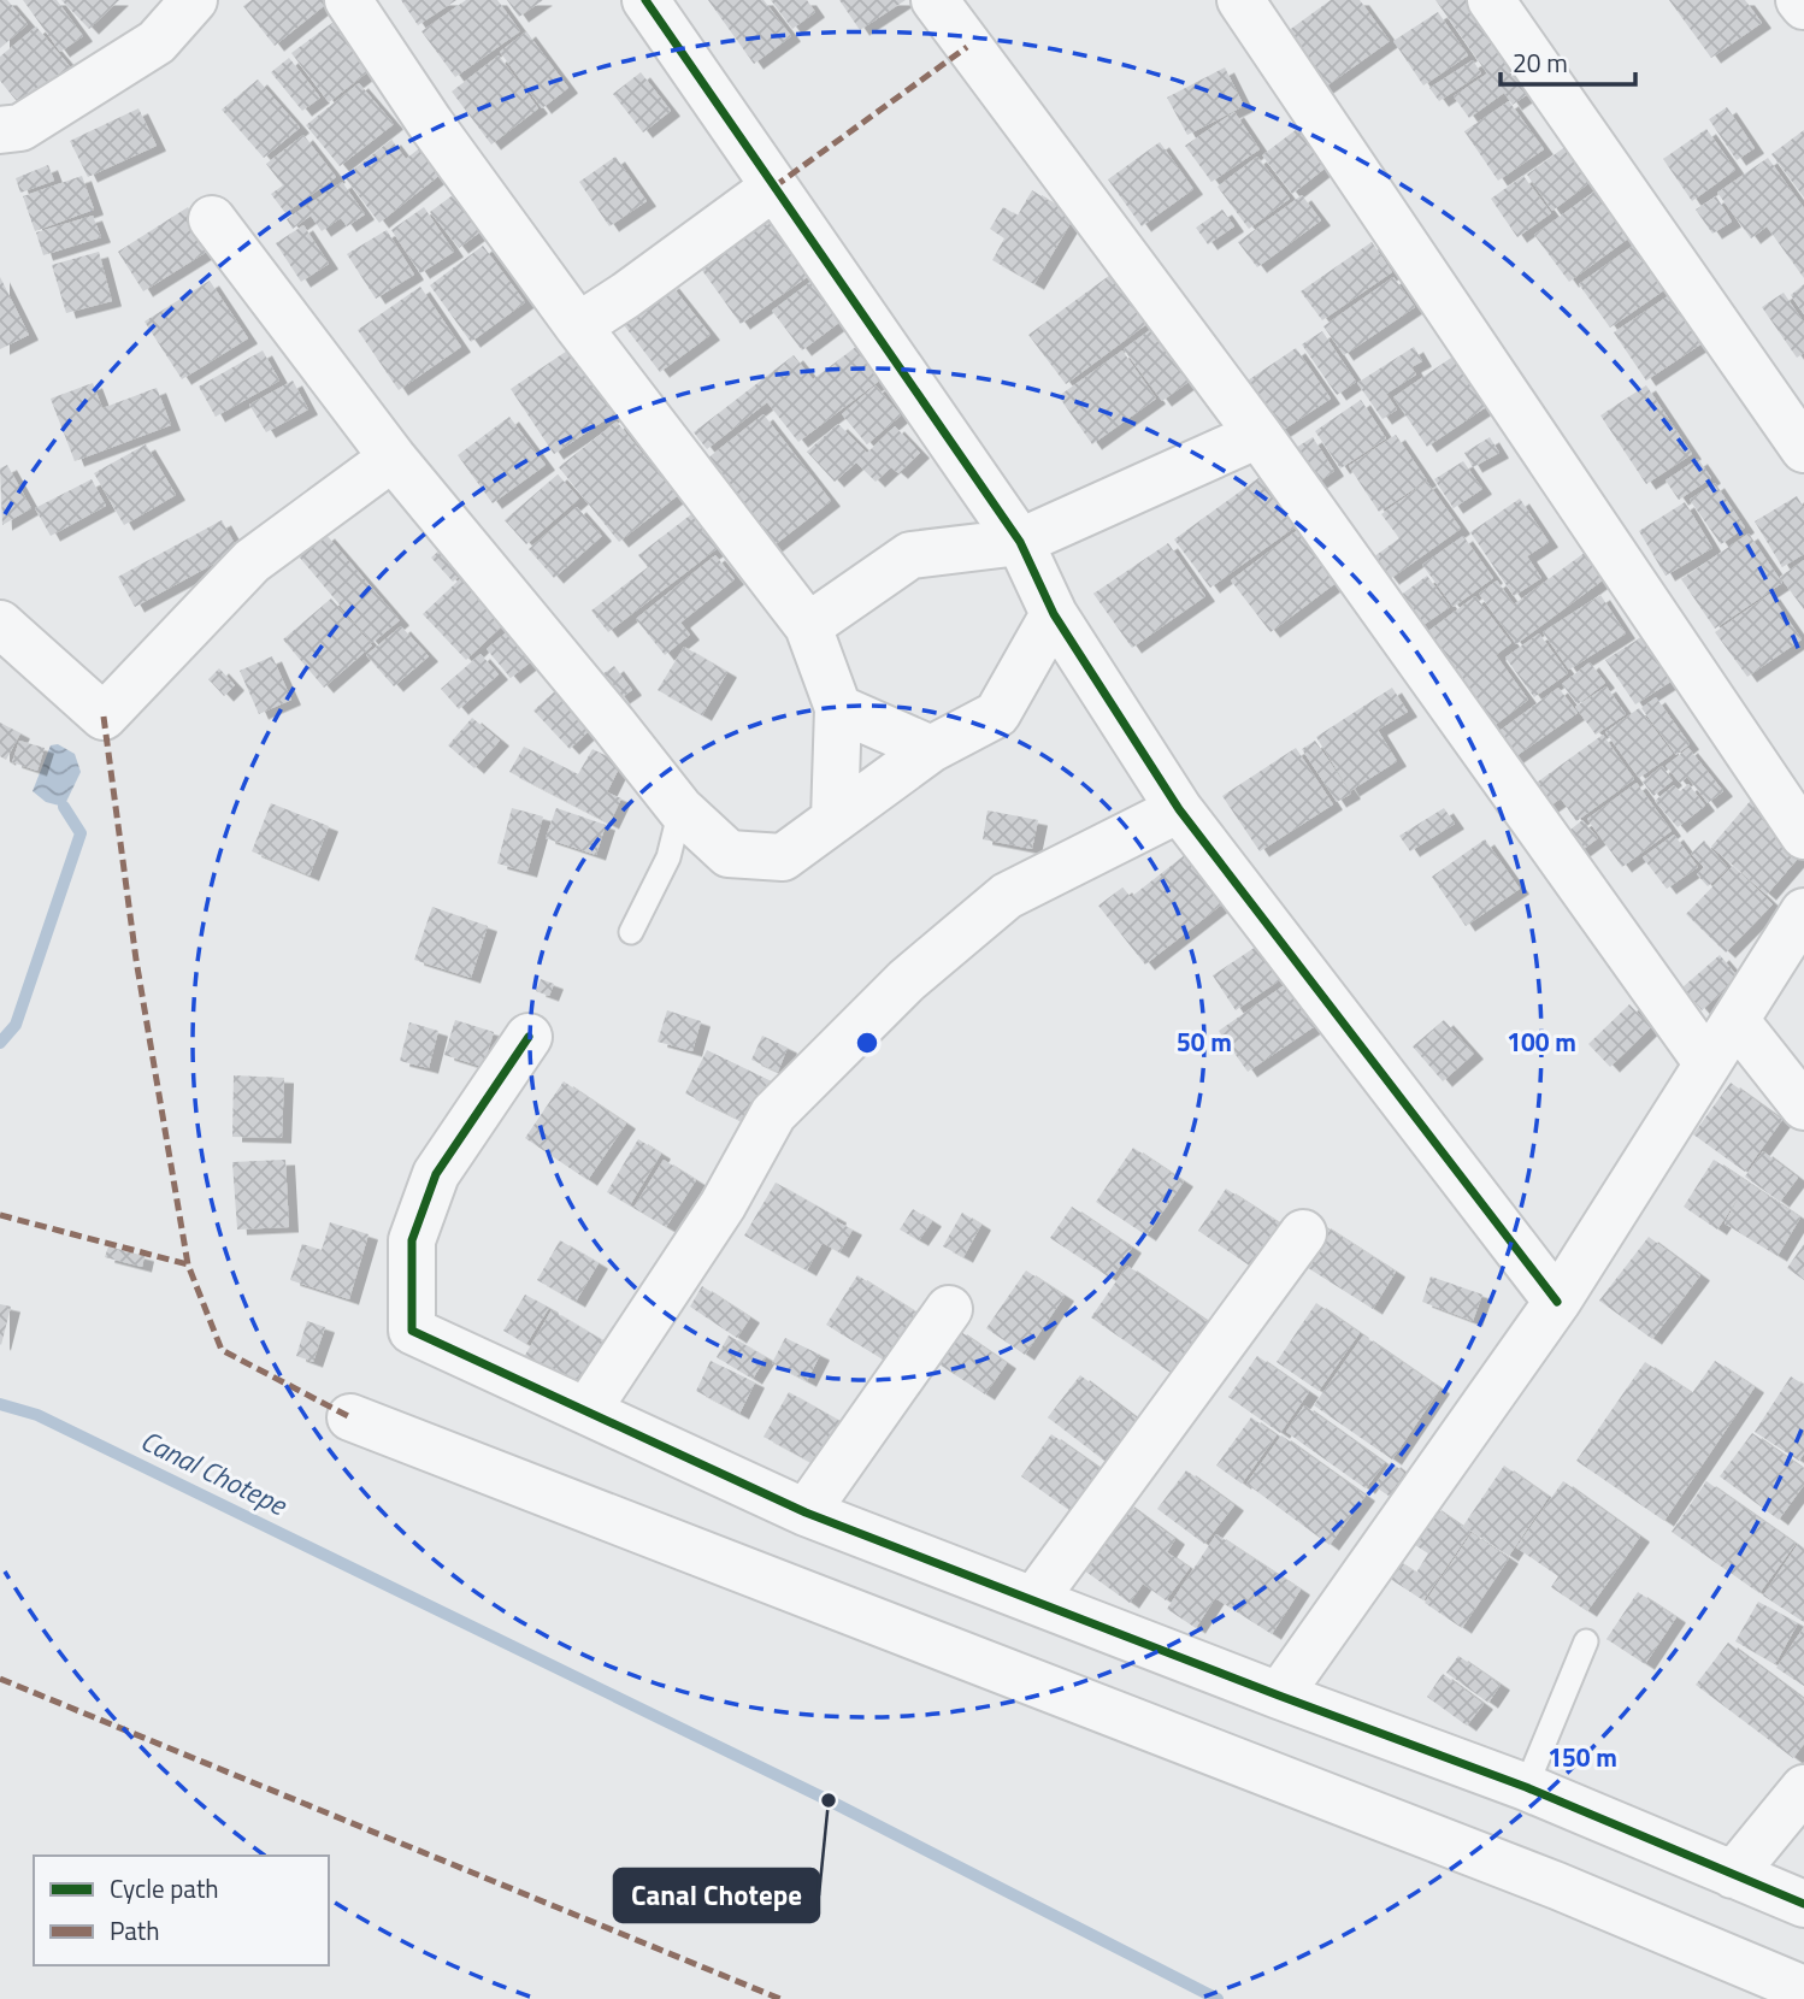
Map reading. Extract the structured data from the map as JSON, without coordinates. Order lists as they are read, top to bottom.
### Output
{
  "water": ["Canal Chotepe"],
  "places": ["Canal Chotepe"],
  "legend": ["Cycle path", "Path"],
  "scale_bar": "20 m",
  "rings": ["50 m", "100 m", "150 m"]
}
